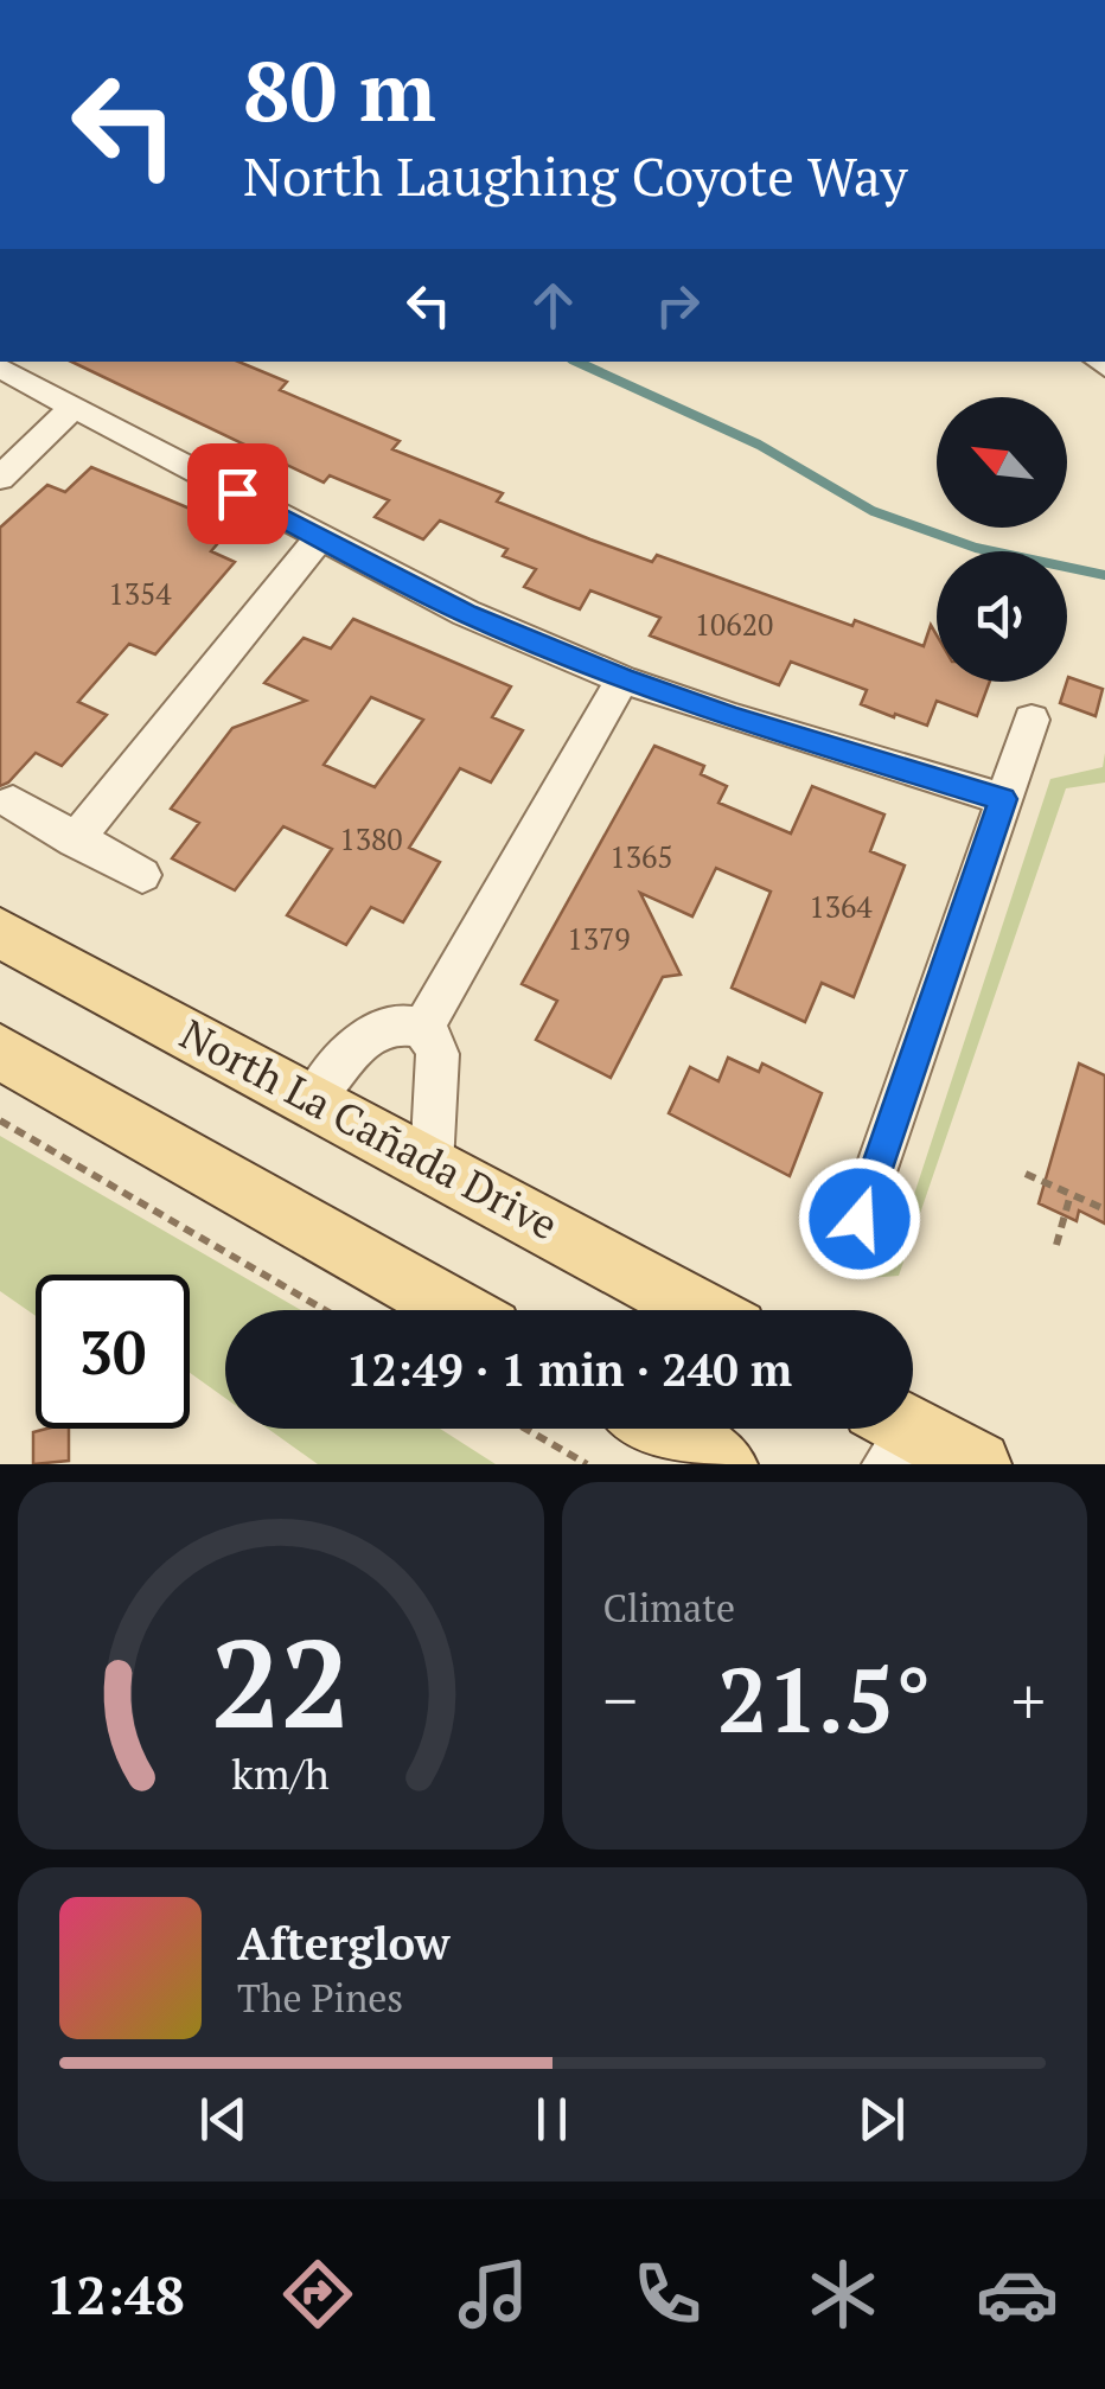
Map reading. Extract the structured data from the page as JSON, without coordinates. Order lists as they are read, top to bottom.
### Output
{
  "streets": {
    "main road": ["North La Cañada Drive"]
  },
  "house_numbers": [
    "1354",
    "10620",
    "1380",
    "1365",
    "1364",
    "1379"
  ],
  "north": "top left",
  "page": {
    "turn": ["80 m", "North Laughing Coyote Way"],
    "limit": "30",
    "trip": "12:49 · 1 min · 240 m",
    "tile": "Climate",
    "heat": ["−", "21.5°", "+"],
    "song": ["Afterglow", "The Pines"],
    "tabs": "12:48",
    "gauge": ["22", "km/h"]
  }
}
